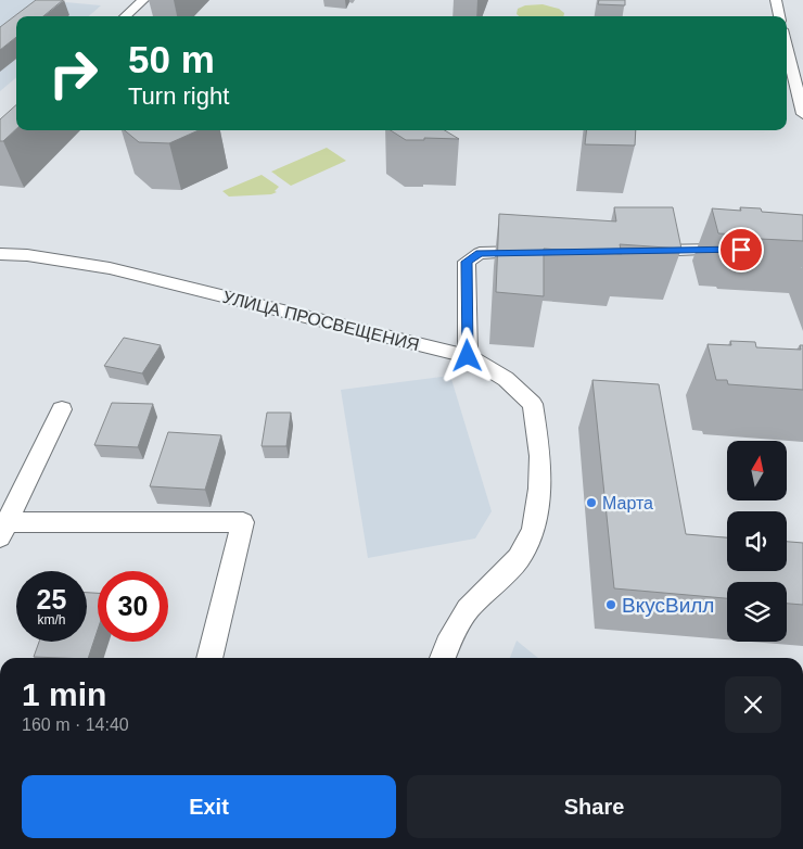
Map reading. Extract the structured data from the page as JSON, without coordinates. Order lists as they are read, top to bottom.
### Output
{
  "streets": {
    "street": ["УЛИЦА ПРОСВЕЩЕНИЯ"]
  },
  "places": ["Марта", "ВкусВилл"],
  "north": "top",
  "page": {
    "turn": ["50 m", "Turn right"],
    "speed": "25 km/h",
    "limit": "30",
    "heading": ["1 min", "160 m · 14:40"],
    "buttons": ["Exit", "Share"]
  }
}
